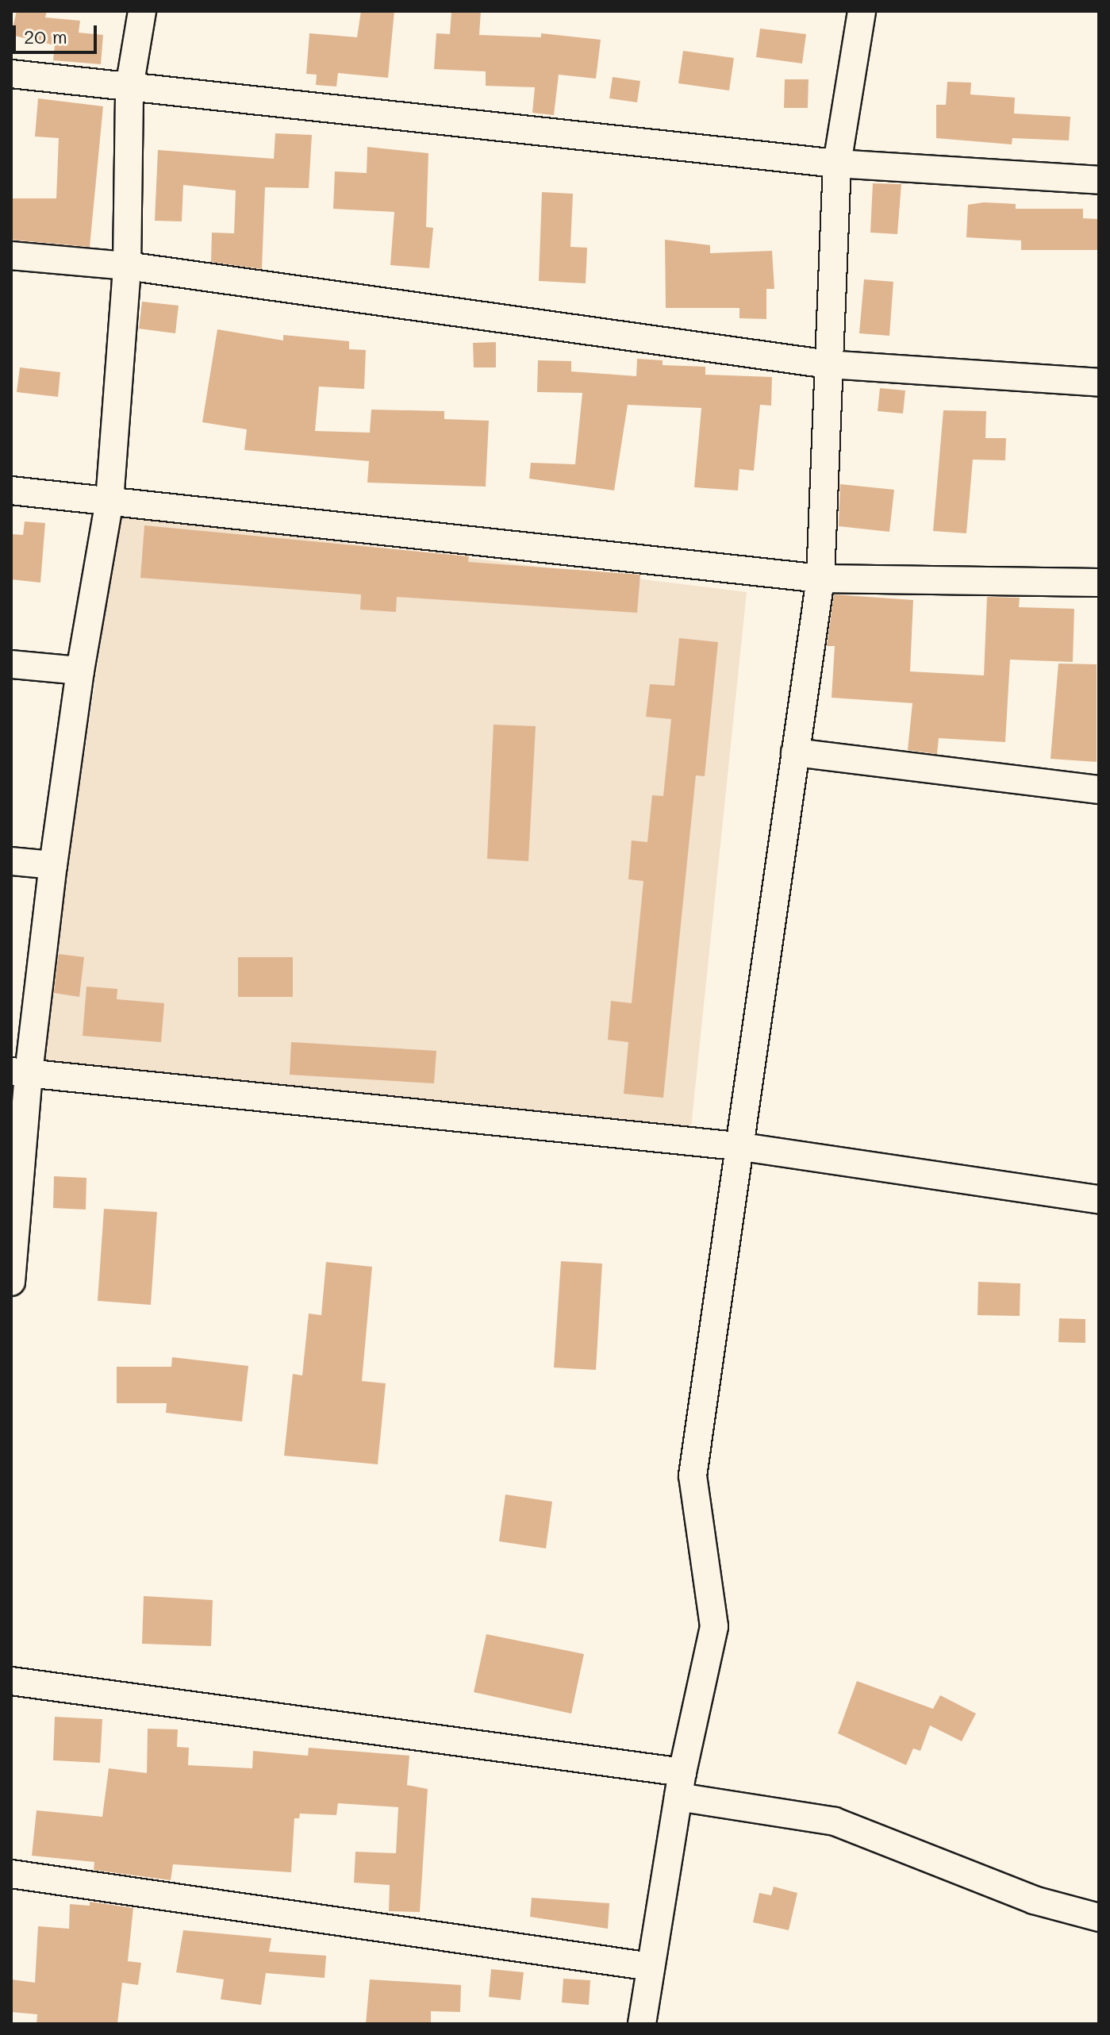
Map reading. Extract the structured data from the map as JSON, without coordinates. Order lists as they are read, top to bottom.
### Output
{
  "scale_bar": "20 m"
}
